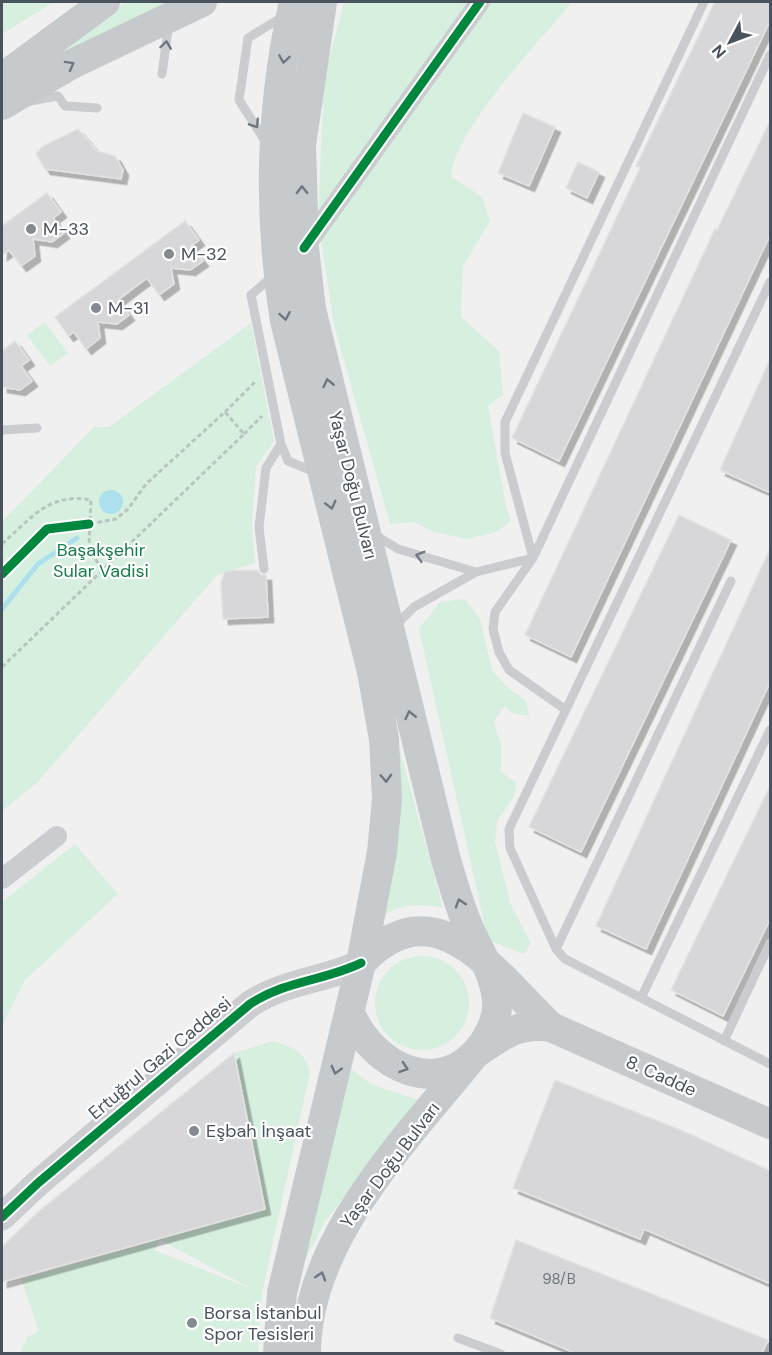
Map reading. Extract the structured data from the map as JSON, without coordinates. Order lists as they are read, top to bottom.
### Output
{
  "streets": {
    "main road": ["Yaşar Doğu Bulvarı", "8. Cadde"],
    "street": ["Ertuğrul Gazi Caddesi"]
  },
  "crossings": [
    ["Yaşar Doğu Bulvarı", "Ertuğrul Gazi Caddesi"],
    ["Yaşar Doğu Bulvarı", "8. Cadde"]
  ],
  "parks": ["Başakşehir Sular Vadisi"],
  "places": [
    "M-33",
    "M-32",
    "M-31",
    "Eşbah İnşaat",
    "Borsa İstanbul Spor Tesisleri"
  ],
  "house_numbers": ["98/B"],
  "north": "bottom left"
}
